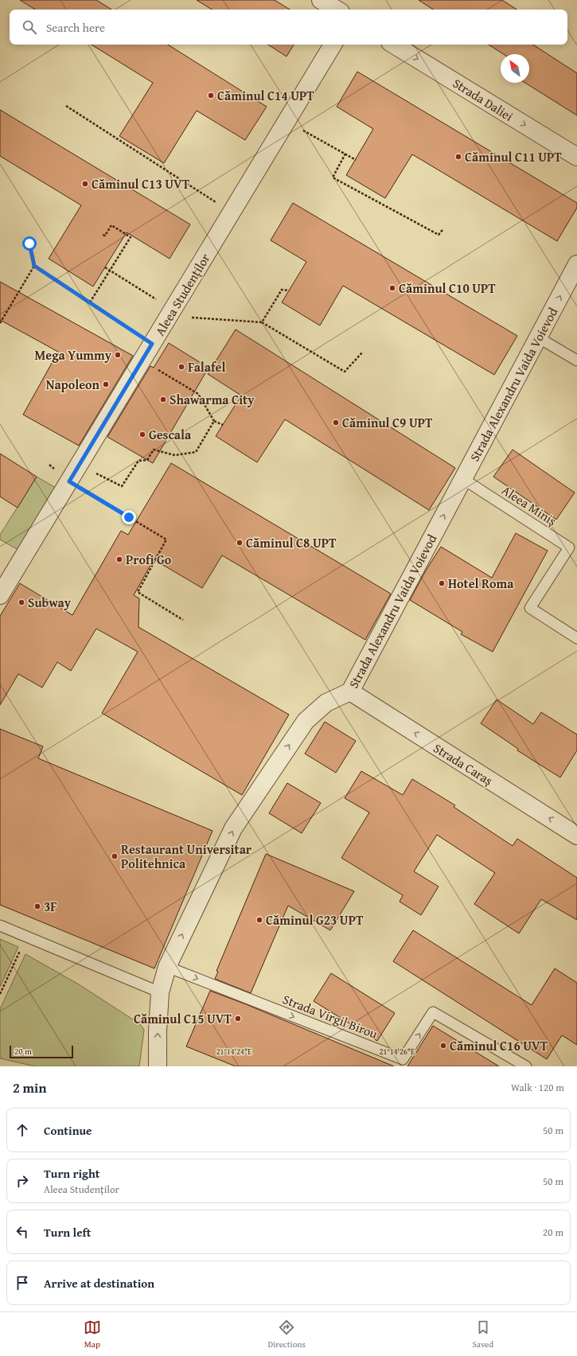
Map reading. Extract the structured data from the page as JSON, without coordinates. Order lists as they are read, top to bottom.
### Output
{
  "streets": {
    "street": [
      "Strada Daliei",
      "Aleea Studenților",
      "Strada Alexandru Vaida Voievod",
      "Strada Caraș"
    ],
    "lane": ["Aleea Miniș", "Strada Virgil Birou"]
  },
  "crossings": [
    ["Strada Alexandru Vaida Voievod", "Aleea Miniș"],
    ["Strada Alexandru Vaida Voievod", "Strada Caraș"],
    ["Strada Alexandru Vaida Voievod", "Strada Virgil Birou"]
  ],
  "one_way": [
    "Strada Daliei",
    "Strada Alexandru Vaida Voievod",
    "Strada Caraș",
    "Strada Virgil Birou"
  ],
  "places": [
    "Căminul C14 UPT",
    "Căminul C11 UPT",
    "Căminul C13 UVT",
    "Căminul C10 UPT",
    "Mega Yummy",
    "Falafel",
    "Napoleon",
    "Shawarma City",
    "Căminul C9 UPT",
    "Gescala",
    "Căminul C8 UPT",
    "Profi Go",
    "Hotel Roma",
    "Subway",
    "Restaurant Universitar Politehnica",
    "3F",
    "Căminul G23 UPT",
    "Căminul C15 UVT",
    "Căminul C16 UVT"
  ],
  "scale_bar": "20 m",
  "north": "top left",
  "page": {
    "search": "Search here",
    "scale": "20 m",
    "heading": ["2 min", "Walk · 120 m"],
    "list": [
      ["Continue", "50 m"],
      ["Turn right", "Aleea Studenților", "50 m"],
      ["Turn left", "20 m"],
      "Arrive at destination"
    ],
    "nav": ["Map", "Directions", "Saved"]
  },
  "coordinates": ["21°14'24\"E", "21°14'26\"E"]
}
